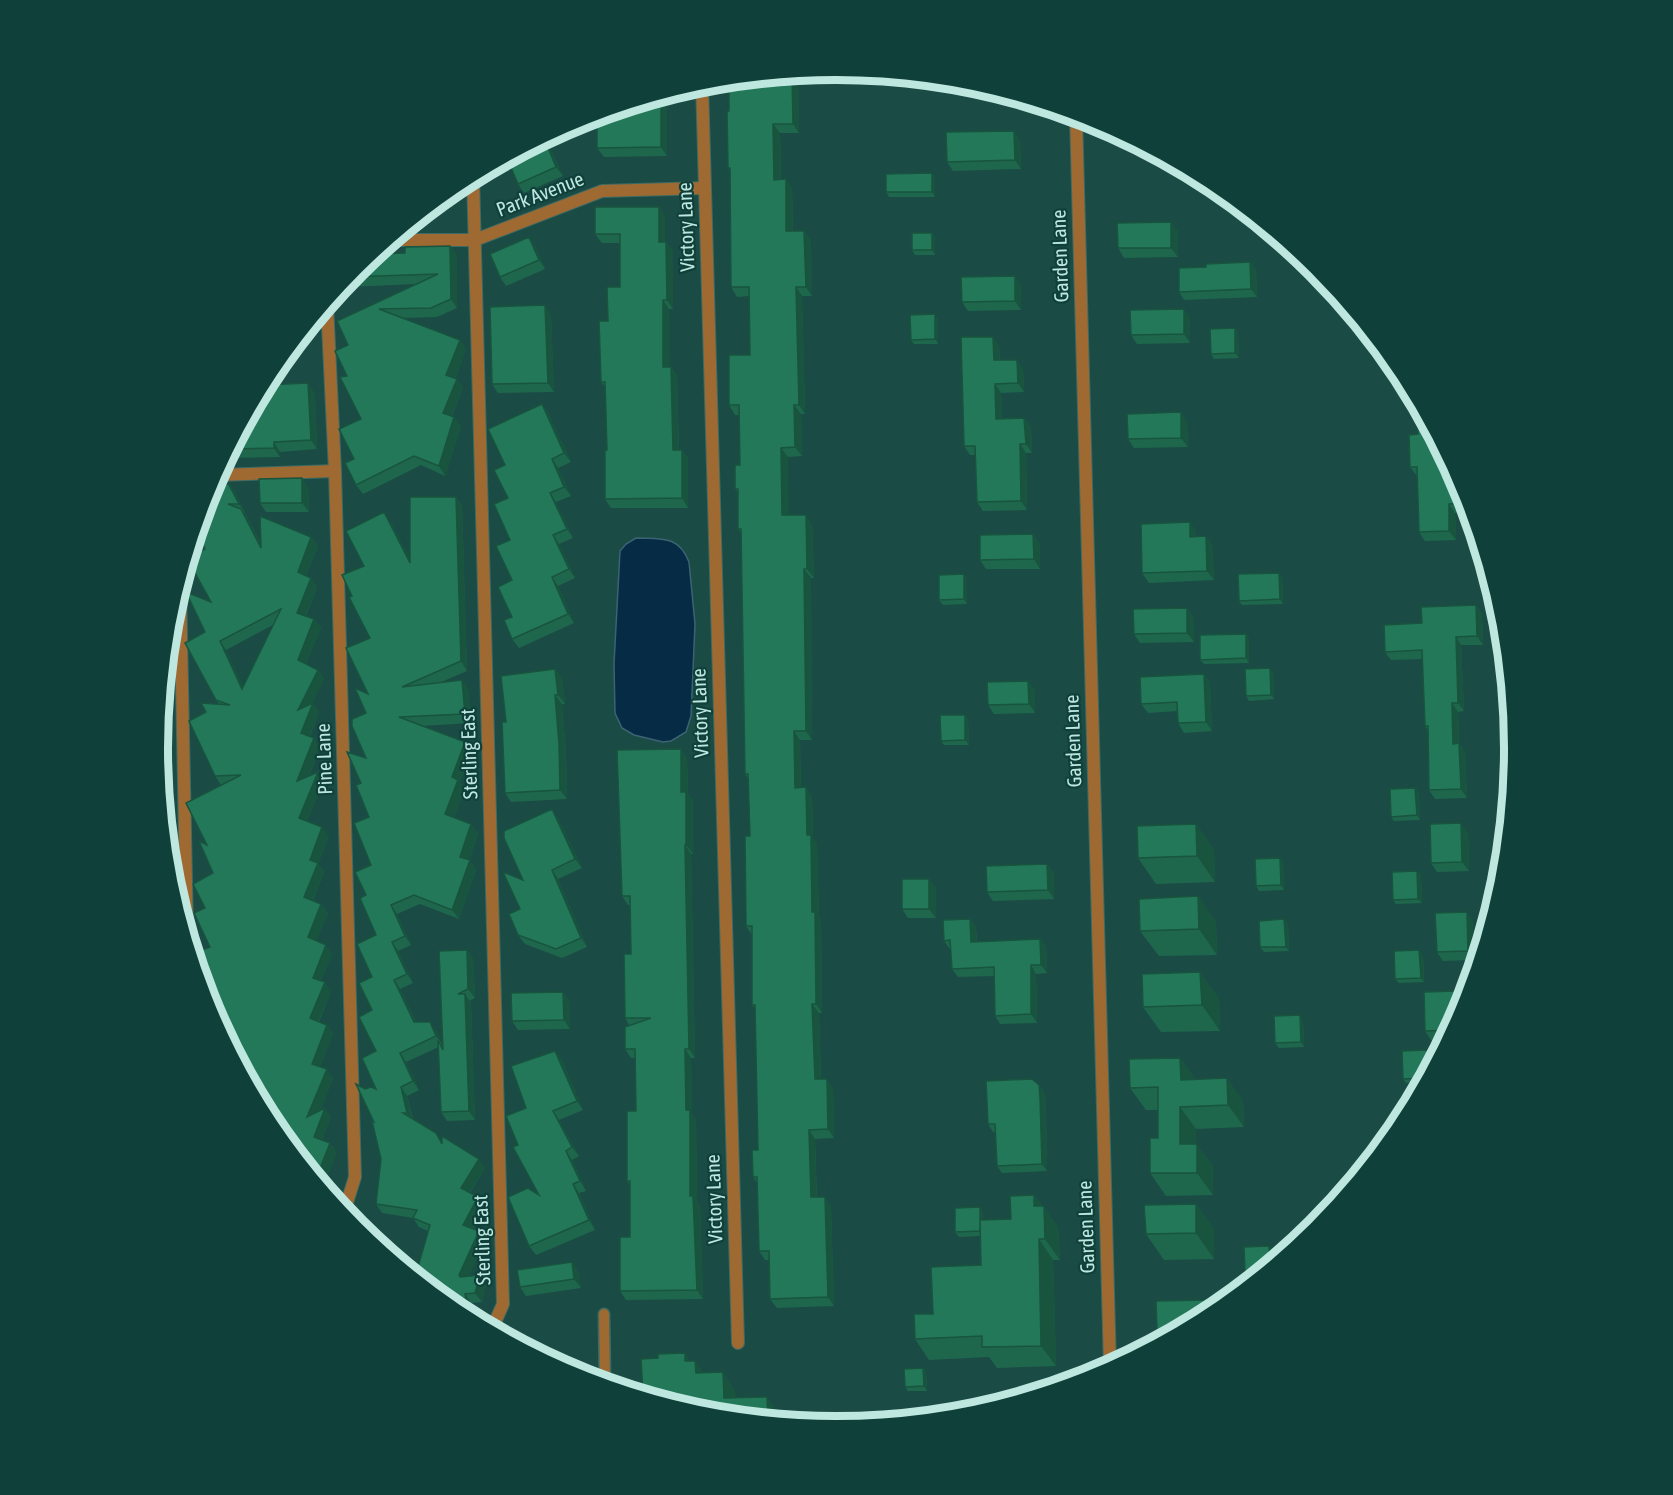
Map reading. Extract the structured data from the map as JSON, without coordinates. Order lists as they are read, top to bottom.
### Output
{
  "streets": {
    "street": [
      "Park Avenue",
      "Victory Lane",
      "Garden Lane",
      "Sterling East",
      "Pine Lane"
    ]
  },
  "crossings": [
    ["Park Avenue", "Victory Lane"],
    ["Park Avenue", "Sterling East"]
  ]
}
